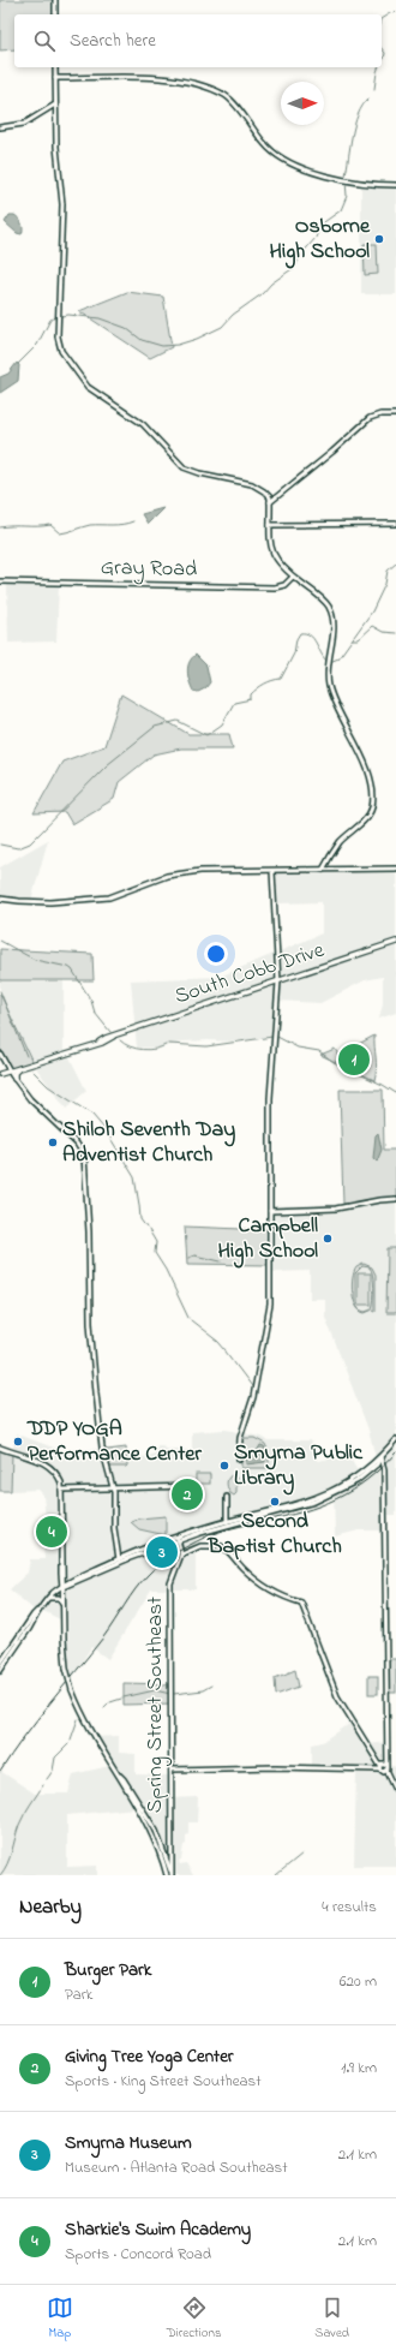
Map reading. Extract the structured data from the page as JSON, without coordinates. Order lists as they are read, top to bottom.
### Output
{
  "streets": {
    "main road": ["South Cobb Drive"],
    "street": ["Gray Road", "Spring Street Southeast"]
  },
  "places": [
    "Osborne High School",
    "Shiloh Seventh Day Adventist Church",
    "Campbell High School",
    "DDP YOGA Performance Center",
    "Smyrna Public Library",
    "Second Baptist Church"
  ],
  "north": "right",
  "page": {
    "search": "Search here",
    "pins": [
      "1",
      "2",
      "4",
      "3"
    ],
    "heading": ["Nearby", "4 results"],
    "list": [
      {
        "mark": "1",
        "name": "Burger Park",
        "note": "Park",
        "value": "620 m"
      },
      {
        "mark": "2",
        "name": "Giving Tree Yoga Center",
        "note": "Sports · King Street Southeast",
        "value": "1.9 km"
      },
      {
        "mark": "3",
        "name": "Smyrna Museum",
        "note": "Museum · Atlanta Road Southeast",
        "value": "2.1 km"
      },
      {
        "mark": "4",
        "name": "Sharkie's Swim Academy",
        "note": "Sports · Concord Road",
        "value": "2.1 km"
      }
    ],
    "nav": ["Map", "Directions", "Saved"]
  }
}
